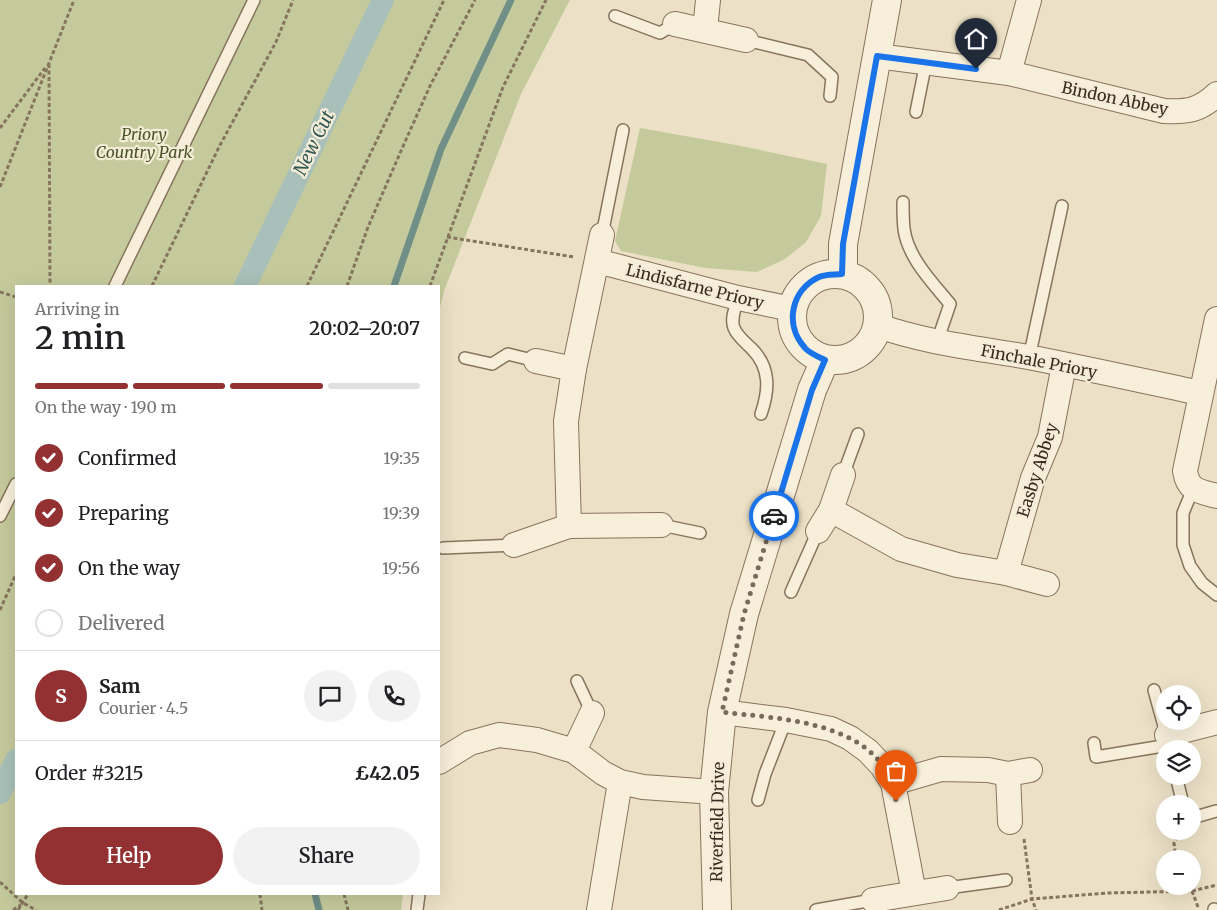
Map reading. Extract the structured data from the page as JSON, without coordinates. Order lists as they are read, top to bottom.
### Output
{
  "streets": {
    "street": [
      "Bindon Abbey",
      "Lindisfarne Priory",
      "Finchale Priory",
      "Easby Abbey",
      "Riverfield Drive"
    ]
  },
  "crossings": [
    ["Lindisfarne Priory", "Finchale Priory"],
    ["Lindisfarne Priory", "Riverfield Drive"],
    ["Finchale Priory", "Easby Abbey"],
    ["Finchale Priory", "Riverfield Drive"]
  ],
  "water": ["New Cut"],
  "parks": ["Priory Country Park"],
  "page": {
    "heading": ["2 min", "Arriving in", "20:02–20:07"],
    "panel": [
      "Sam",
      "Courier · 4.5",
      "Order #3215",
      "£42.05"
    ],
    "bar": "On the way · 190 m",
    "list": [
      ["Confirmed", "19:35"],
      ["Preparing", "19:39"],
      ["On the way", "19:56"],
      "Delivered"
    ],
    "round": "S",
    "map_buttons": ["+", "−"],
    "buttons": ["Help", "Share"]
  }
}
